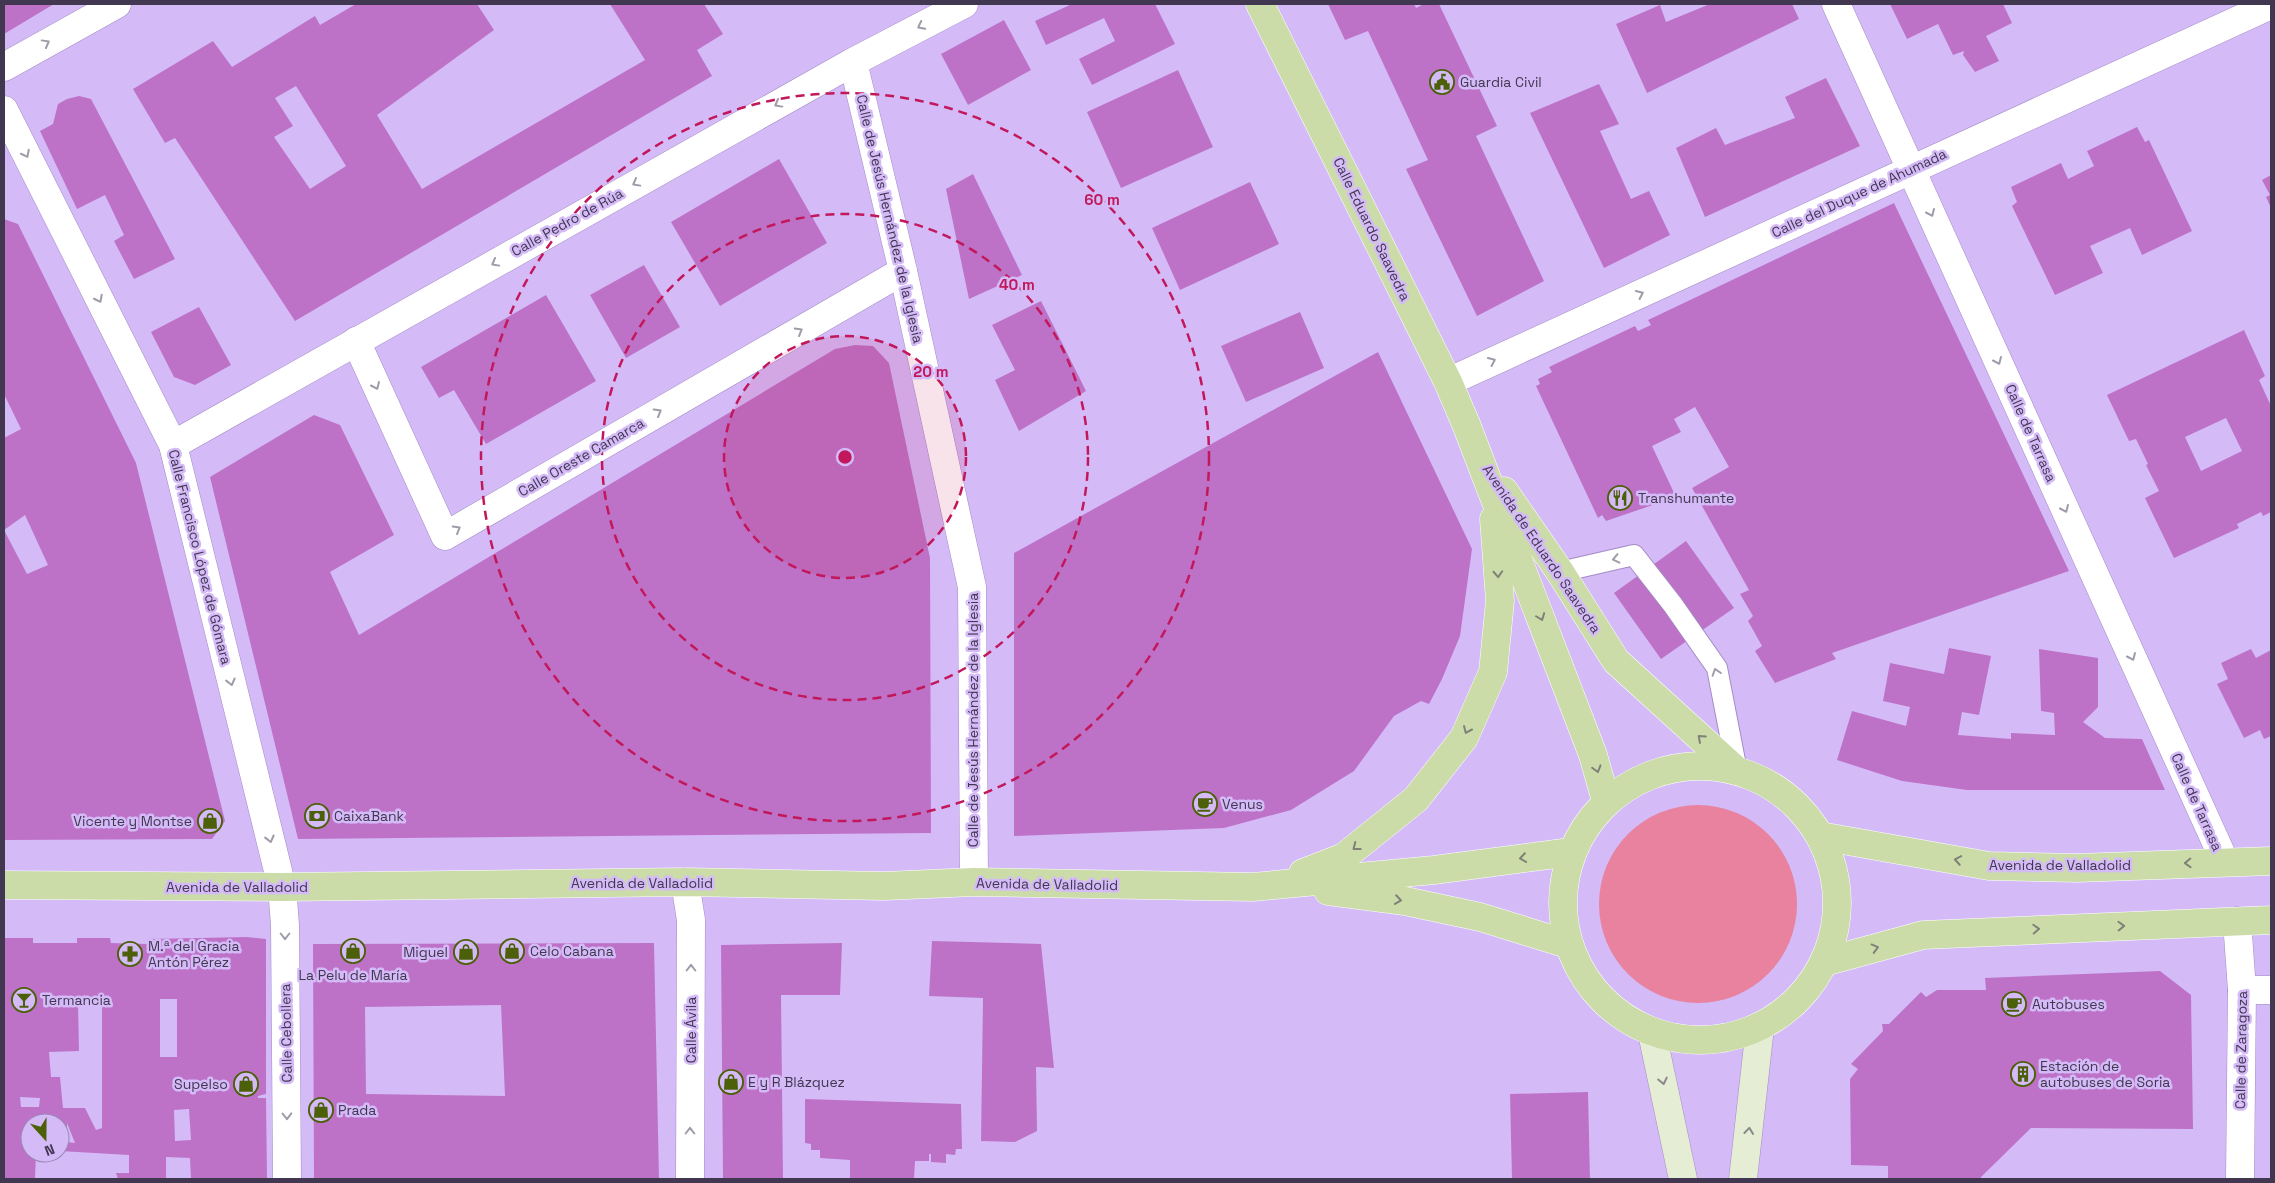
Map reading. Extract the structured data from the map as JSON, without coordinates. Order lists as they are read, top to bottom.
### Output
{
  "streets": {
    "main road": ["Calle Eduardo Saavedra", "Avenida de Eduardo Saavedra", "Avenida de Valladolid"],
    "street": [
      "Calle del Duque de Ahumada",
      "Calle de Jesús Hernández de la Iglesia",
      "Calle Pedro de Rúa",
      "Calle de Tarrasa",
      "Calle Oreste Camarca",
      "Calle Francisco López de Gómara",
      "Calle Ávila",
      "Calle Cebollera",
      "Calle de Zaragoza"
    ]
  },
  "crossings": [
    ["Calle del Duque de Ahumada", "Calle Eduardo Saavedra"],
    ["Calle del Duque de Ahumada", "Calle de Tarrasa"],
    ["Calle de Jesús Hernández de la Iglesia", "Calle Pedro de Rúa"],
    ["Calle de Jesús Hernández de la Iglesia", "Calle Oreste Camarca"],
    ["Calle de Jesús Hernández de la Iglesia", "Avenida de Valladolid"],
    ["Calle Pedro de Rúa", "Calle Oreste Camarca"],
    ["Calle Pedro de Rúa", "Calle Francisco López de Gómara"],
    ["Calle Eduardo Saavedra", "Avenida de Eduardo Saavedra"],
    ["Calle de Tarrasa", "Avenida de Valladolid"],
    ["Calle Francisco López de Gómara", "Avenida de Valladolid"],
    ["Calle Francisco López de Gómara", "Calle Cebollera"],
    ["Avenida de Valladolid", "Calle Ávila"],
    ["Avenida de Valladolid", "Calle Cebollera"]
  ],
  "one_way": [
    "Calle del Duque de Ahumada",
    "Calle Pedro de Rúa",
    "Calle de Tarrasa",
    "Calle Francisco López de Gómara",
    "Calle Ávila",
    "Calle Cebollera"
  ],
  "places": {
    "public building": ["Guardia Civil"],
    "restaurant": ["Transhumante"],
    "cafe": ["Venus", "Autobuses"],
    "bank": ["CaixaBank"],
    "shop": [
      "Vicente y Montse",
      "La Pelu de María",
      "Celo Cabana",
      "Miguel",
      "E y R Blázquez",
      "Supelso",
      "Prada"
    ],
    "pharmacy": ["M.ª del Gracia Antón Pérez"],
    "bar": ["Termancia"],
    "building": ["Estación de autobuses de Soria"]
  },
  "north": "bottom",
  "rings": ["60 m", "40 m", "20 m"]
}
